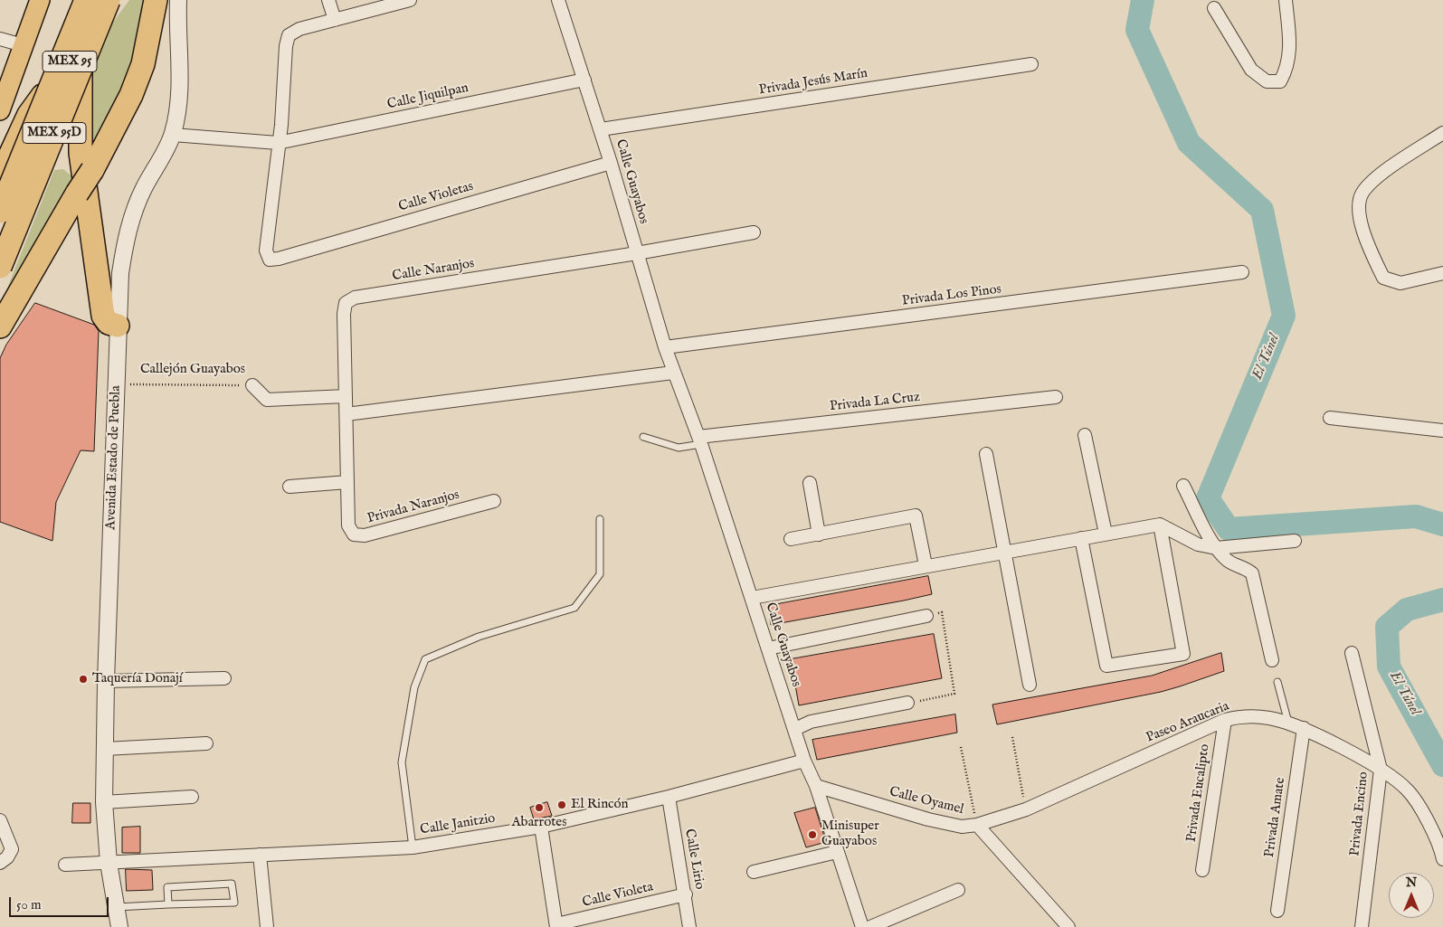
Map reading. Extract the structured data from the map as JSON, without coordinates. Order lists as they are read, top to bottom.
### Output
{
  "streets": {
    "highway": ["MEX 95D"],
    "main road": ["MEX 95"],
    "street": [
      "Privada Jesús Marín",
      "Calle Jiquilpan",
      "Calle Guayabos",
      "Calle Violetas",
      "Calle Naranjos",
      "Privada Los Pinos",
      "Callejón Guayabos",
      "Privada La Cruz",
      "Avenida Estado de Puebla",
      "Privada Naranjos",
      "Paseo Araucaria",
      "Privada Eucalipto",
      "Calle Oyamel",
      "Privada Encino",
      "Privada Amate",
      "Calle Janitzio",
      "Calle Lirio",
      "Calle Violeta"
    ]
  },
  "crossings": [
    ["Privada Jesús Marín", "Calle Guayabos"],
    ["Calle Jiquilpan", "Calle Guayabos"],
    ["Calle Jiquilpan", "Calle Violetas"],
    ["Calle Jiquilpan", "Avenida Estado de Puebla"],
    ["Calle Guayabos", "Calle Violetas"],
    ["Calle Guayabos", "Calle Naranjos"],
    ["Calle Guayabos", "Privada Los Pinos"],
    ["Calle Guayabos", "Privada La Cruz"],
    ["Calle Guayabos", "Calle Oyamel"],
    ["Calle Guayabos", "Calle Janitzio"],
    ["Calle Naranjos", "Callejón Guayabos"],
    ["Calle Naranjos", "Privada Naranjos"],
    ["Callejón Guayabos", "Avenida Estado de Puebla"],
    ["Avenida Estado de Puebla", "Calle Janitzio"],
    ["Paseo Araucaria", "Privada Eucalipto"],
    ["Paseo Araucaria", "Calle Oyamel"],
    ["Paseo Araucaria", "Privada Encino"],
    ["Paseo Araucaria", "Privada Amate"],
    ["Calle Janitzio", "Calle Lirio"],
    ["Calle Lirio", "Calle Violeta"]
  ],
  "water": ["El Túnel"],
  "places": [
    "Taquería Donají",
    "El Rincón",
    "Abarrotes",
    "Minisuper Guayabos"
  ],
  "scale_bar": "50 m",
  "north": "top"
}
